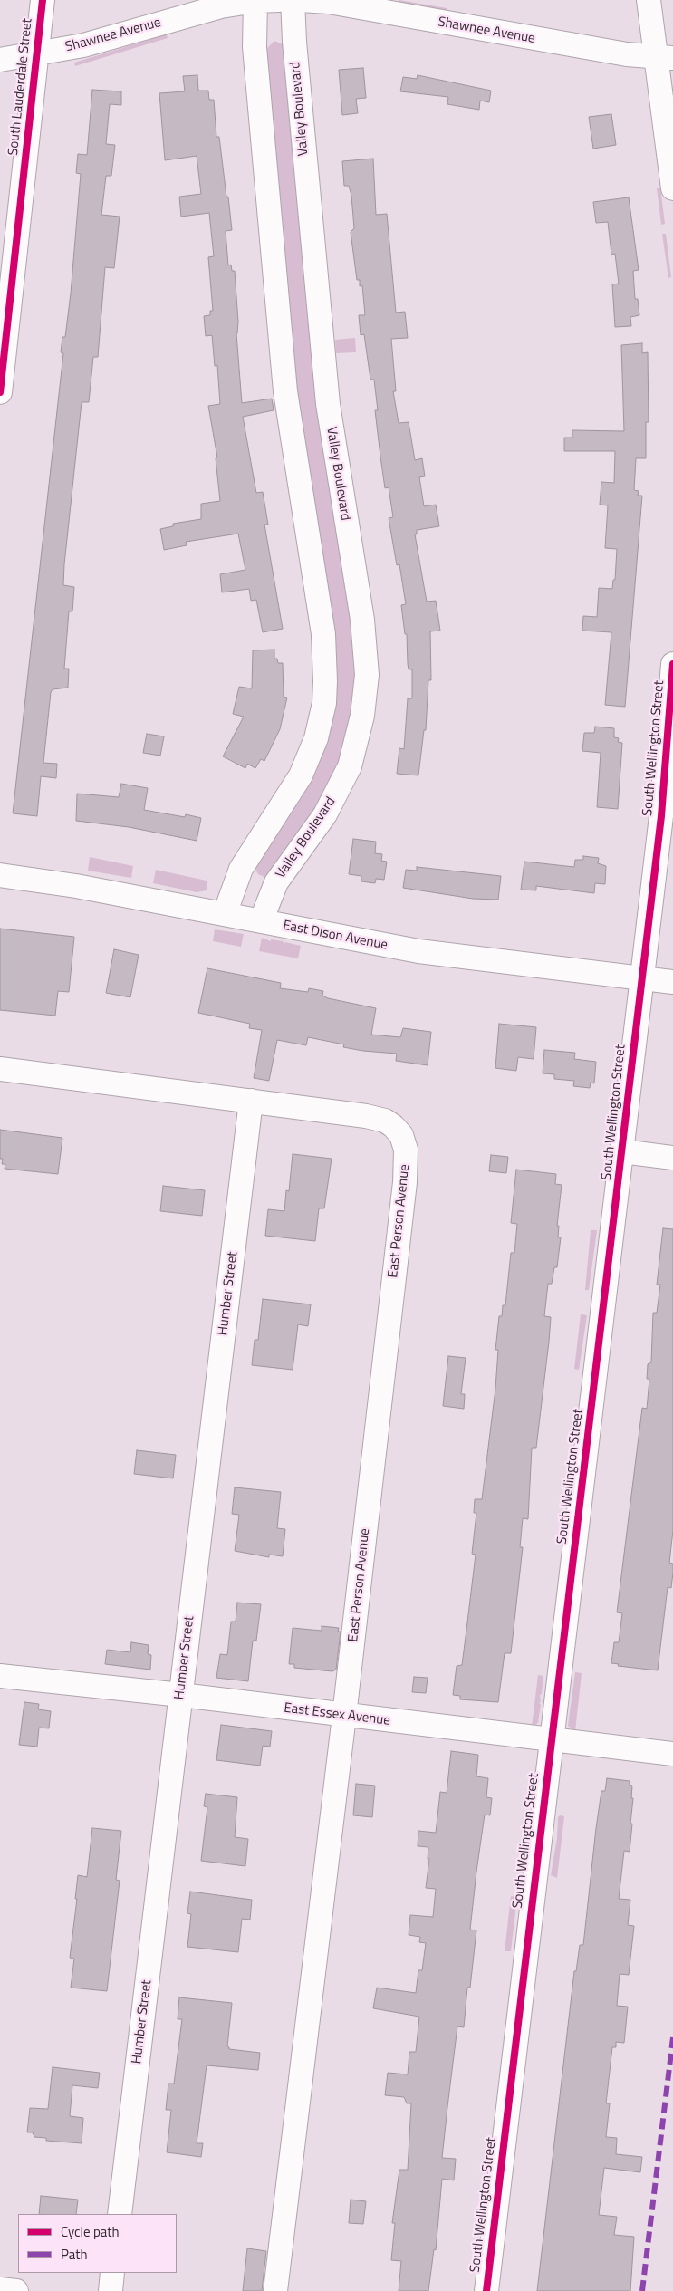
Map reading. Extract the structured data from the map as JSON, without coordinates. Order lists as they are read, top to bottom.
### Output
{
  "streets": {
    "street": [
      "Shawnee Avenue",
      "South Lauderdale Street",
      "Valley Boulevard",
      "South Wellington Street",
      "East Dison Avenue",
      "East Person Avenue",
      "Humber Street",
      "East Essex Avenue"
    ]
  },
  "crossings": [
    ["Shawnee Avenue", "South Lauderdale Street"],
    ["Valley Boulevard", "East Dison Avenue"],
    ["South Wellington Street", "East Dison Avenue"],
    ["South Wellington Street", "East Essex Avenue"],
    ["East Person Avenue", "Humber Street"],
    ["East Person Avenue", "East Essex Avenue"],
    ["Humber Street", "East Essex Avenue"]
  ],
  "legend": ["Cycle path", "Path"]
}
